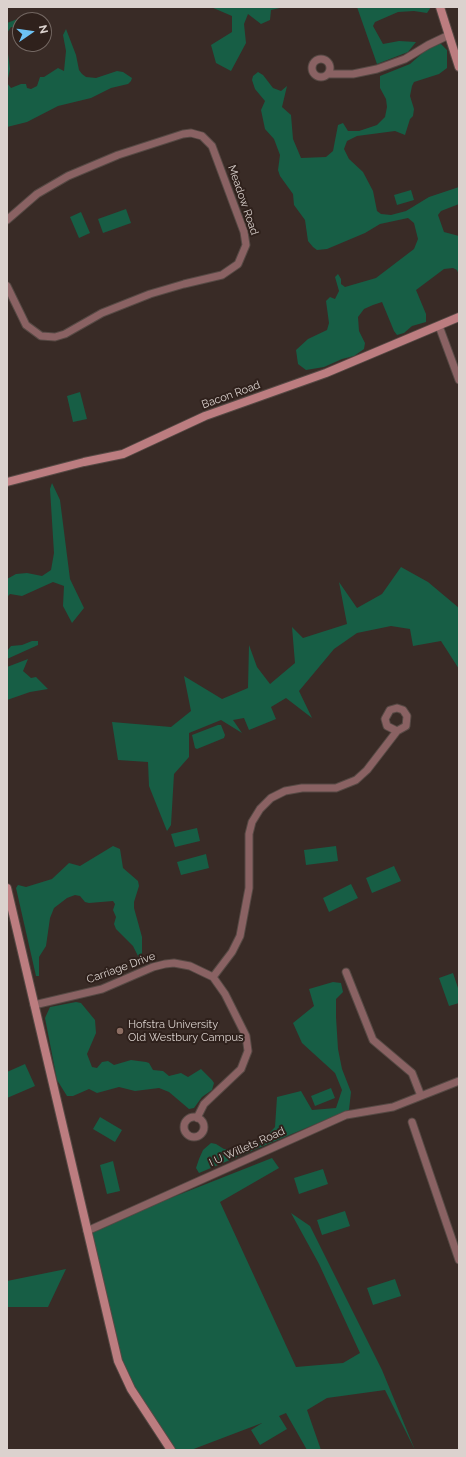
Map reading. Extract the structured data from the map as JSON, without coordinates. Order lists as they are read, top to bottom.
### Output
{
  "streets": {
    "street": [
      "Meadow Road",
      "Bacon Road",
      "Carriage Drive",
      "I U Willets Road"
    ]
  },
  "places": ["Hofstra University Old Westbury Campus"],
  "north": "right"
}
